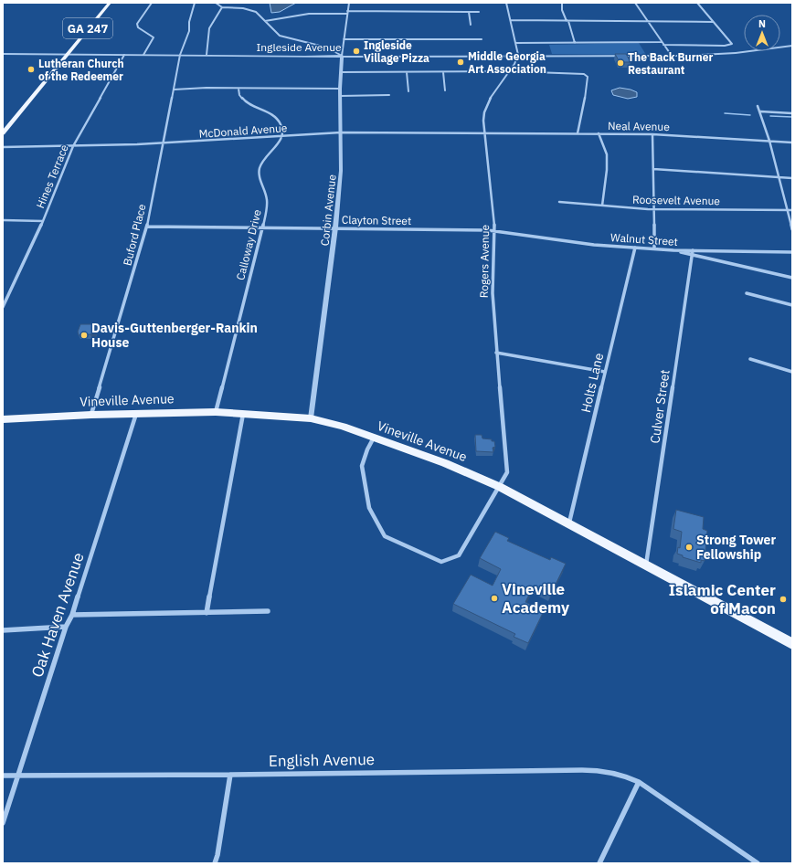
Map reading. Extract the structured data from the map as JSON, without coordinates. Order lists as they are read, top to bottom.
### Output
{
  "streets": {
    "main road": ["GA 247", "Vineville Avenue"],
    "street": [
      "Ingleside Avenue",
      "Neal Avenue",
      "McDonald Avenue",
      "Hines Terrace",
      "Roosevelt Avenue",
      "Corbin Avenue",
      "Clayton Street",
      "Buford Place",
      "Walnut Street",
      "Calloway Drive",
      "Rogers Avenue",
      "Holts Lane",
      "Culver Street",
      "Oak Haven Avenue",
      "English Avenue"
    ]
  },
  "crossings": [
    ["GA 247", "Ingleside Avenue"],
    ["Ingleside Avenue", "Hines Terrace"],
    ["Ingleside Avenue", "Corbin Avenue"],
    ["Ingleside Avenue", "Buford Place"],
    ["Ingleside Avenue", "Rogers Avenue"],
    ["Neal Avenue", "McDonald Avenue"],
    ["Neal Avenue", "Rogers Avenue"],
    ["McDonald Avenue", "Hines Terrace"],
    ["McDonald Avenue", "Corbin Avenue"],
    ["McDonald Avenue", "Buford Place"],
    ["McDonald Avenue", "Calloway Drive"],
    ["McDonald Avenue", "Rogers Avenue"],
    ["Corbin Avenue", "Clayton Street"],
    ["Corbin Avenue", "Vineville Avenue"],
    ["Clayton Street", "Buford Place"],
    ["Clayton Street", "Walnut Street"],
    ["Clayton Street", "Calloway Drive"],
    ["Clayton Street", "Rogers Avenue"],
    ["Buford Place", "Vineville Avenue"],
    ["Walnut Street", "Rogers Avenue"],
    ["Walnut Street", "Holts Lane"],
    ["Walnut Street", "Culver Street"],
    ["Calloway Drive", "Vineville Avenue"],
    ["Rogers Avenue", "Vineville Avenue"],
    ["Holts Lane", "Vineville Avenue"],
    ["Vineville Avenue", "Culver Street"],
    ["Vineville Avenue", "Oak Haven Avenue"],
    ["Oak Haven Avenue", "English Avenue"]
  ],
  "places": [
    "Ingleside Village Pizza",
    "Middle Georgia Art Association",
    "The Back Burner Restaurant",
    "Lutheran Church of the Redeemer",
    "Davis-Guttenberger-Rankin House",
    "Strong Tower Fellowship",
    "Vineville Academy",
    "Islamic Center of Macon"
  ],
  "north": "top"
}
